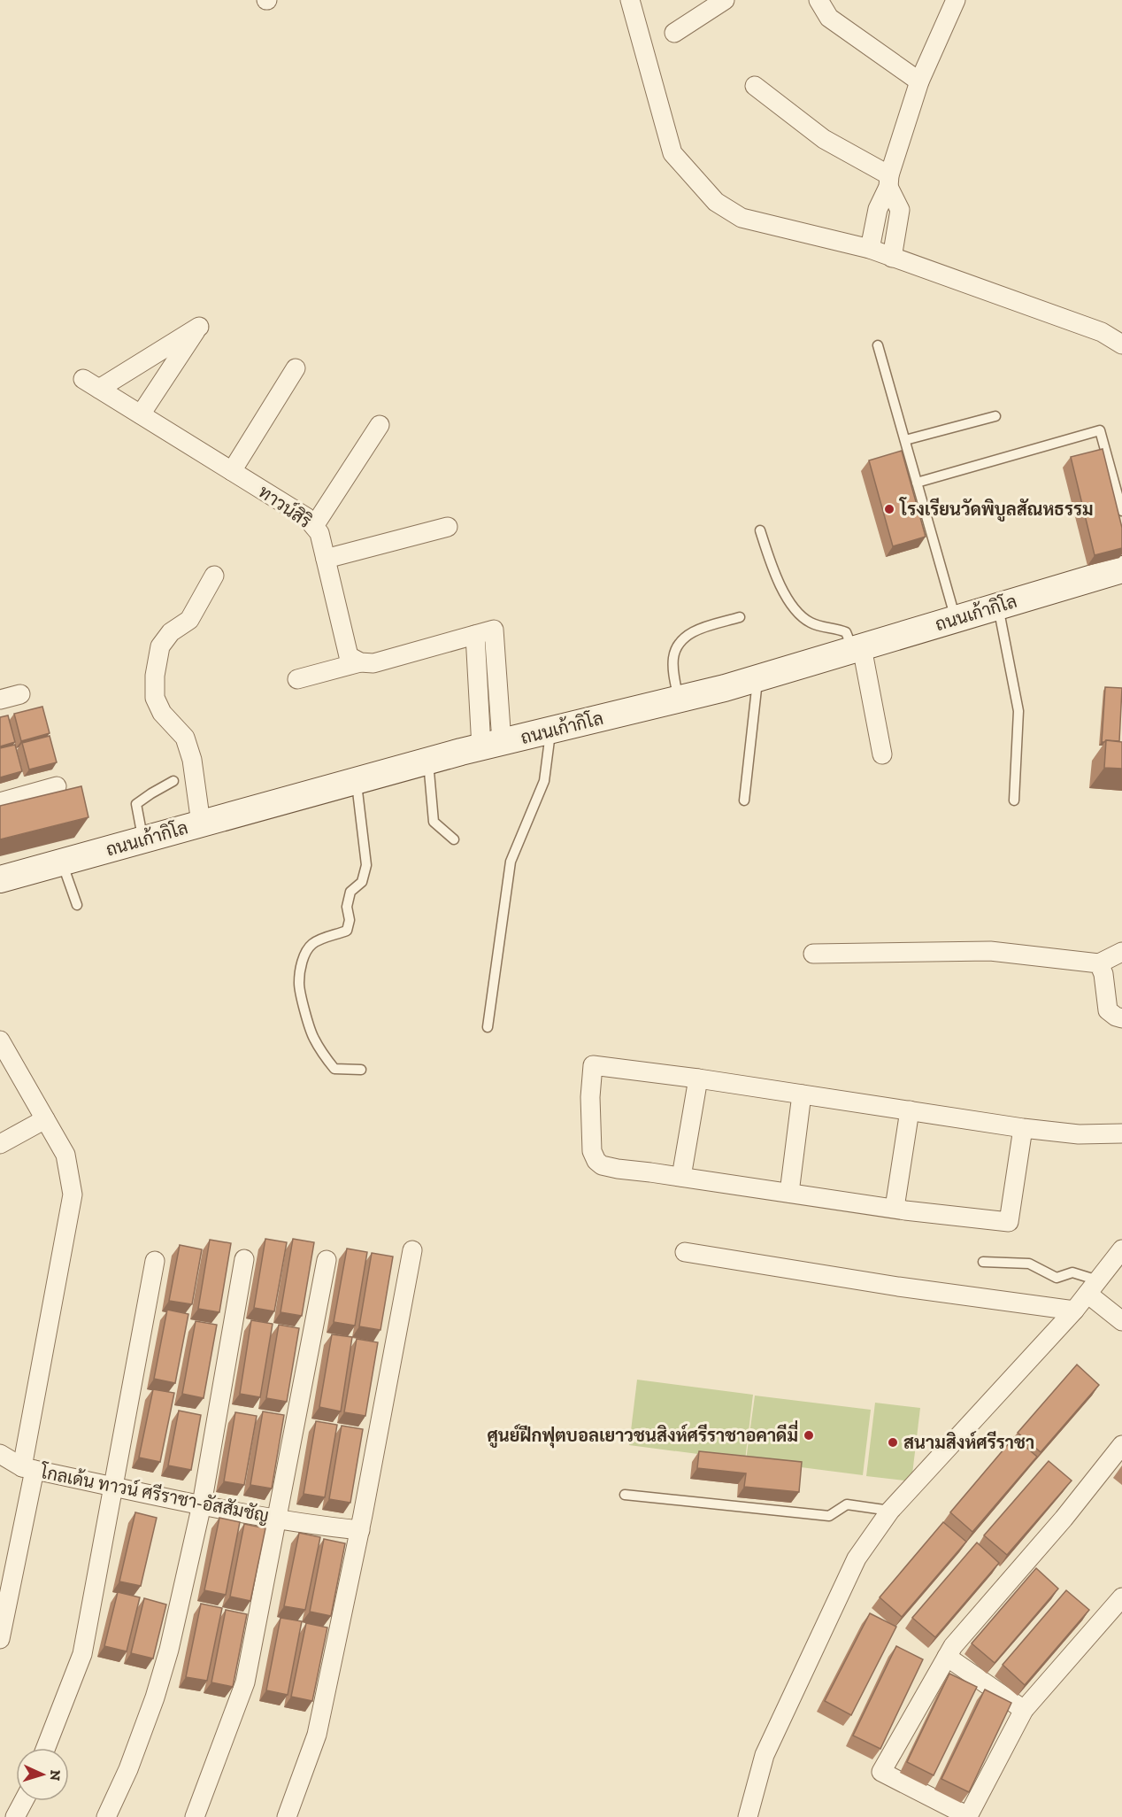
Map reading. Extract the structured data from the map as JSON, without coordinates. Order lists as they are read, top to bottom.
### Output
{
  "streets": {
    "main road": ["ถนนเก้ากิโล"],
    "street": ["ทาวน์สิริ", "โกลเด้น ทาวน์ ศรีราชา-อัสสัมชัญ"]
  },
  "places": ["โรงเรียนวัดพิบูลสัณหธรรม", "ศูนย์ฝีกฟุตบอลเยาวชนสิงห์ศรีราชาอคาดีมี่", "สนามสิงห์ศรีราชา"],
  "north": "right"
}
